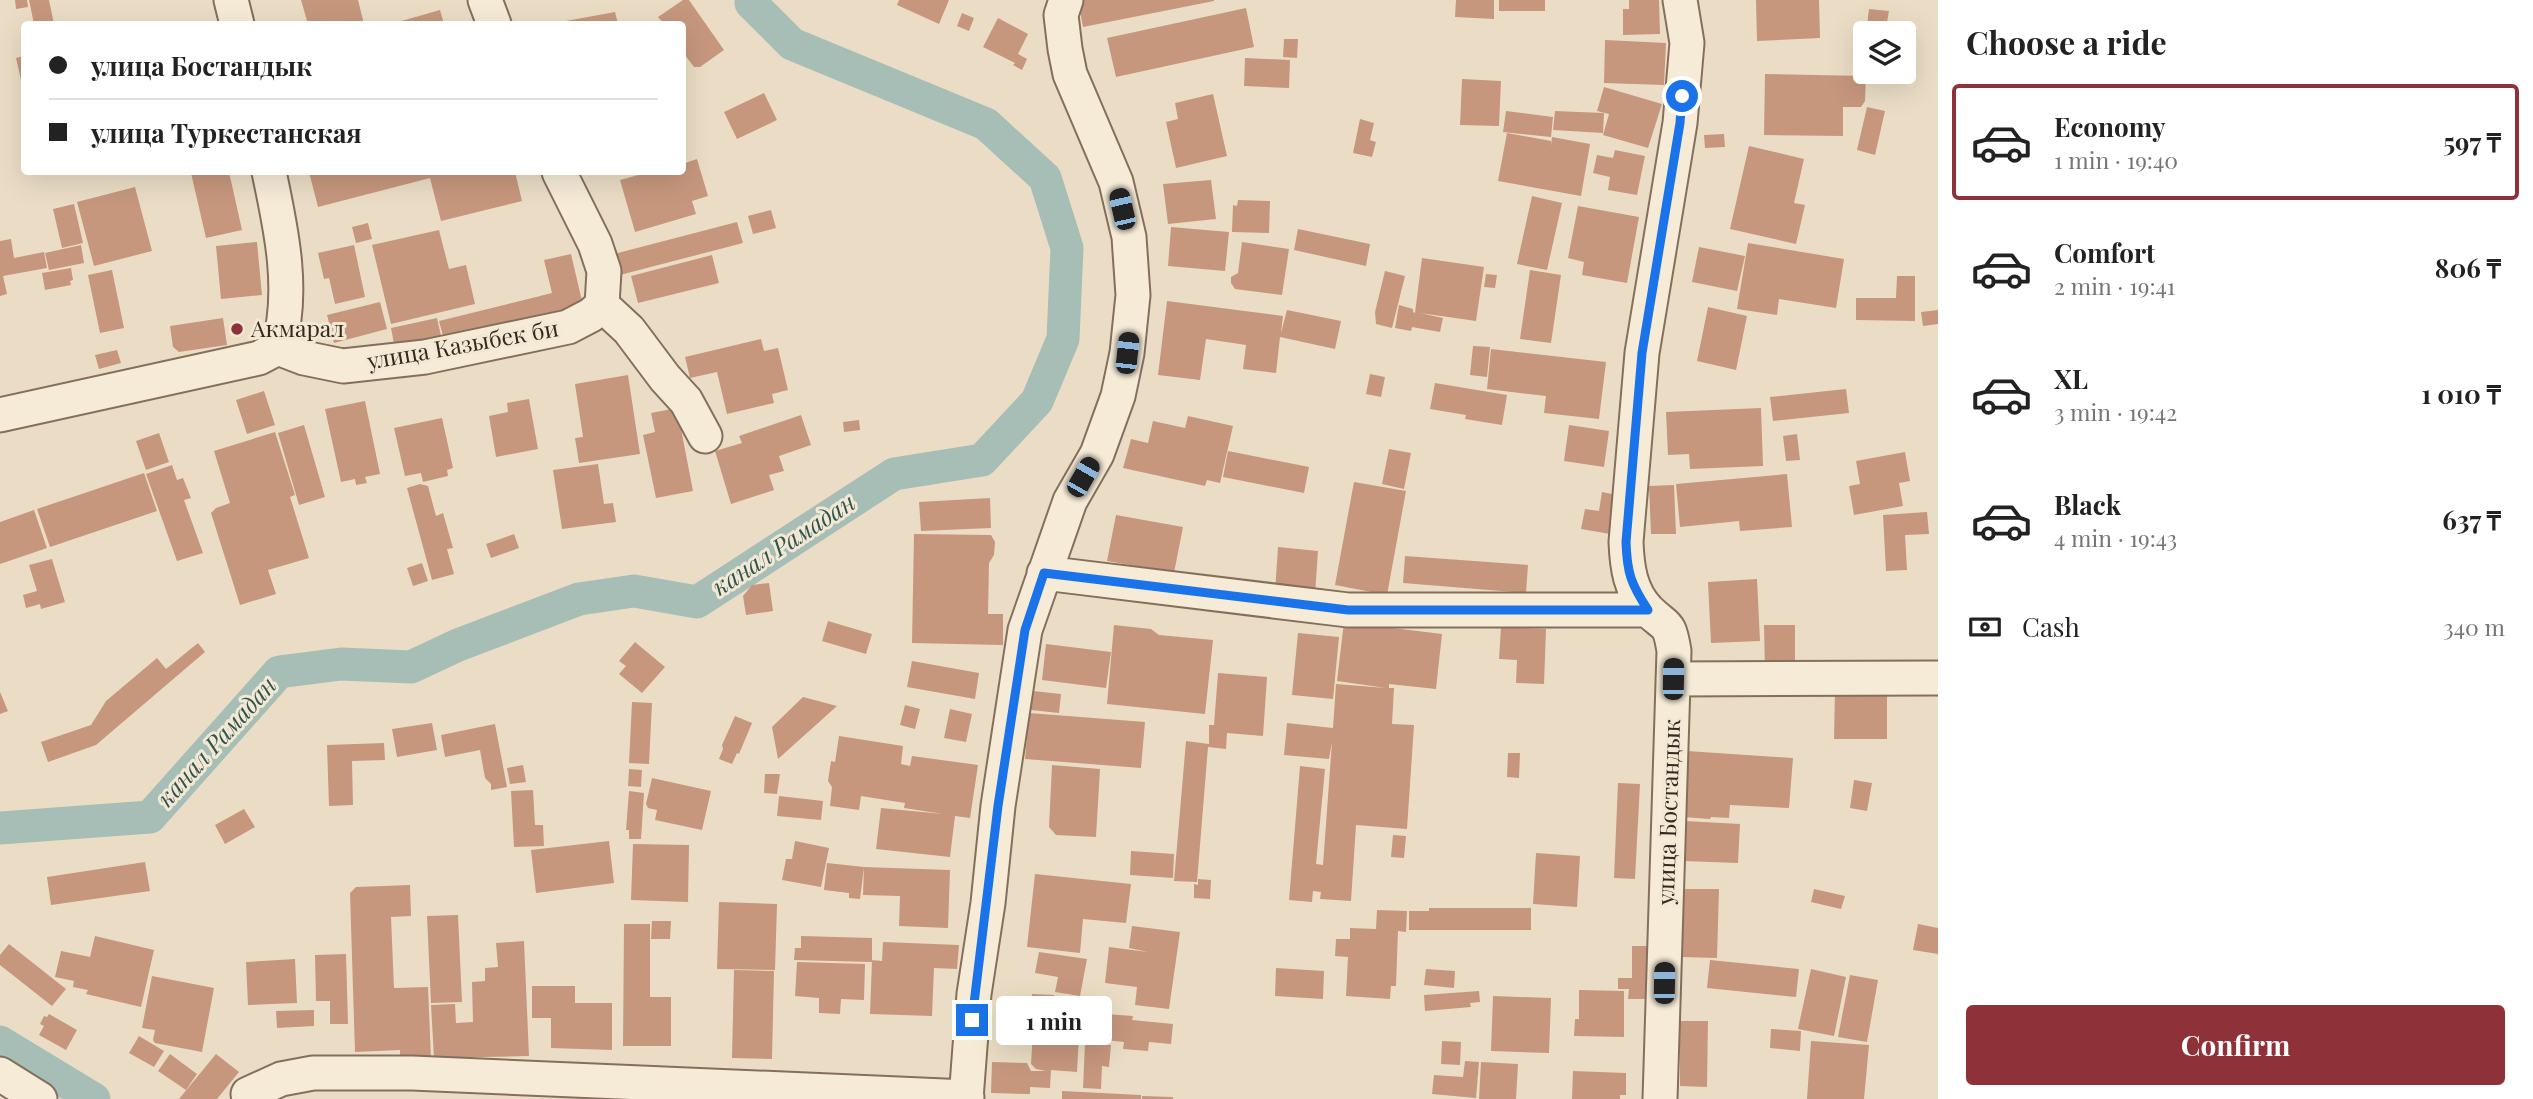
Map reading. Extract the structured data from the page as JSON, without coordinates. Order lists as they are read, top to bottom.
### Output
{
  "streets": {
    "street": ["улица Казыбек би", "улица Бостандык"]
  },
  "water": ["канал Рамадан"],
  "places": ["Акмарал"],
  "page": {
    "heading": "Choose a ride",
    "banner": ["улица Бостандык", "улица Туркестанская"],
    "list": [
      {
        "name": "Economy",
        "note": "1 min · 19:40",
        "value": "597 ₸"
      },
      {
        "name": "Comfort",
        "note": "2 min · 19:41",
        "value": "806 ₸"
      },
      {
        "name": "XL",
        "note": "3 min · 19:42",
        "value": "1 010 ₸"
      },
      {
        "name": "Black",
        "note": "4 min · 19:43",
        "value": "637 ₸"
      }
    ],
    "pay": ["Cash", "340 m"],
    "buttons": "Confirm",
    "bubble": "1 min"
  }
}
